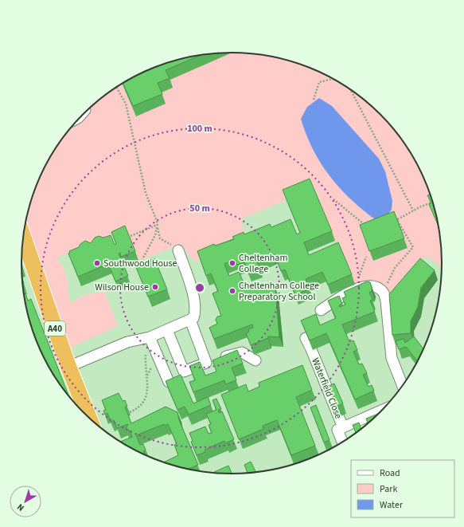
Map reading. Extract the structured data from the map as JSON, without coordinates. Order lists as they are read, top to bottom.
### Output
{
  "streets": {
    "highway": ["A40"],
    "street": ["Waterfield Close"]
  },
  "places": [
    "Southwood House",
    "Cheltenham College",
    "Wilson House",
    "Cheltenham College Preparatory School"
  ],
  "legend": ["Road", "Park", "Water"],
  "north": "bottom left",
  "rings": ["100 m", "50 m"]
}
